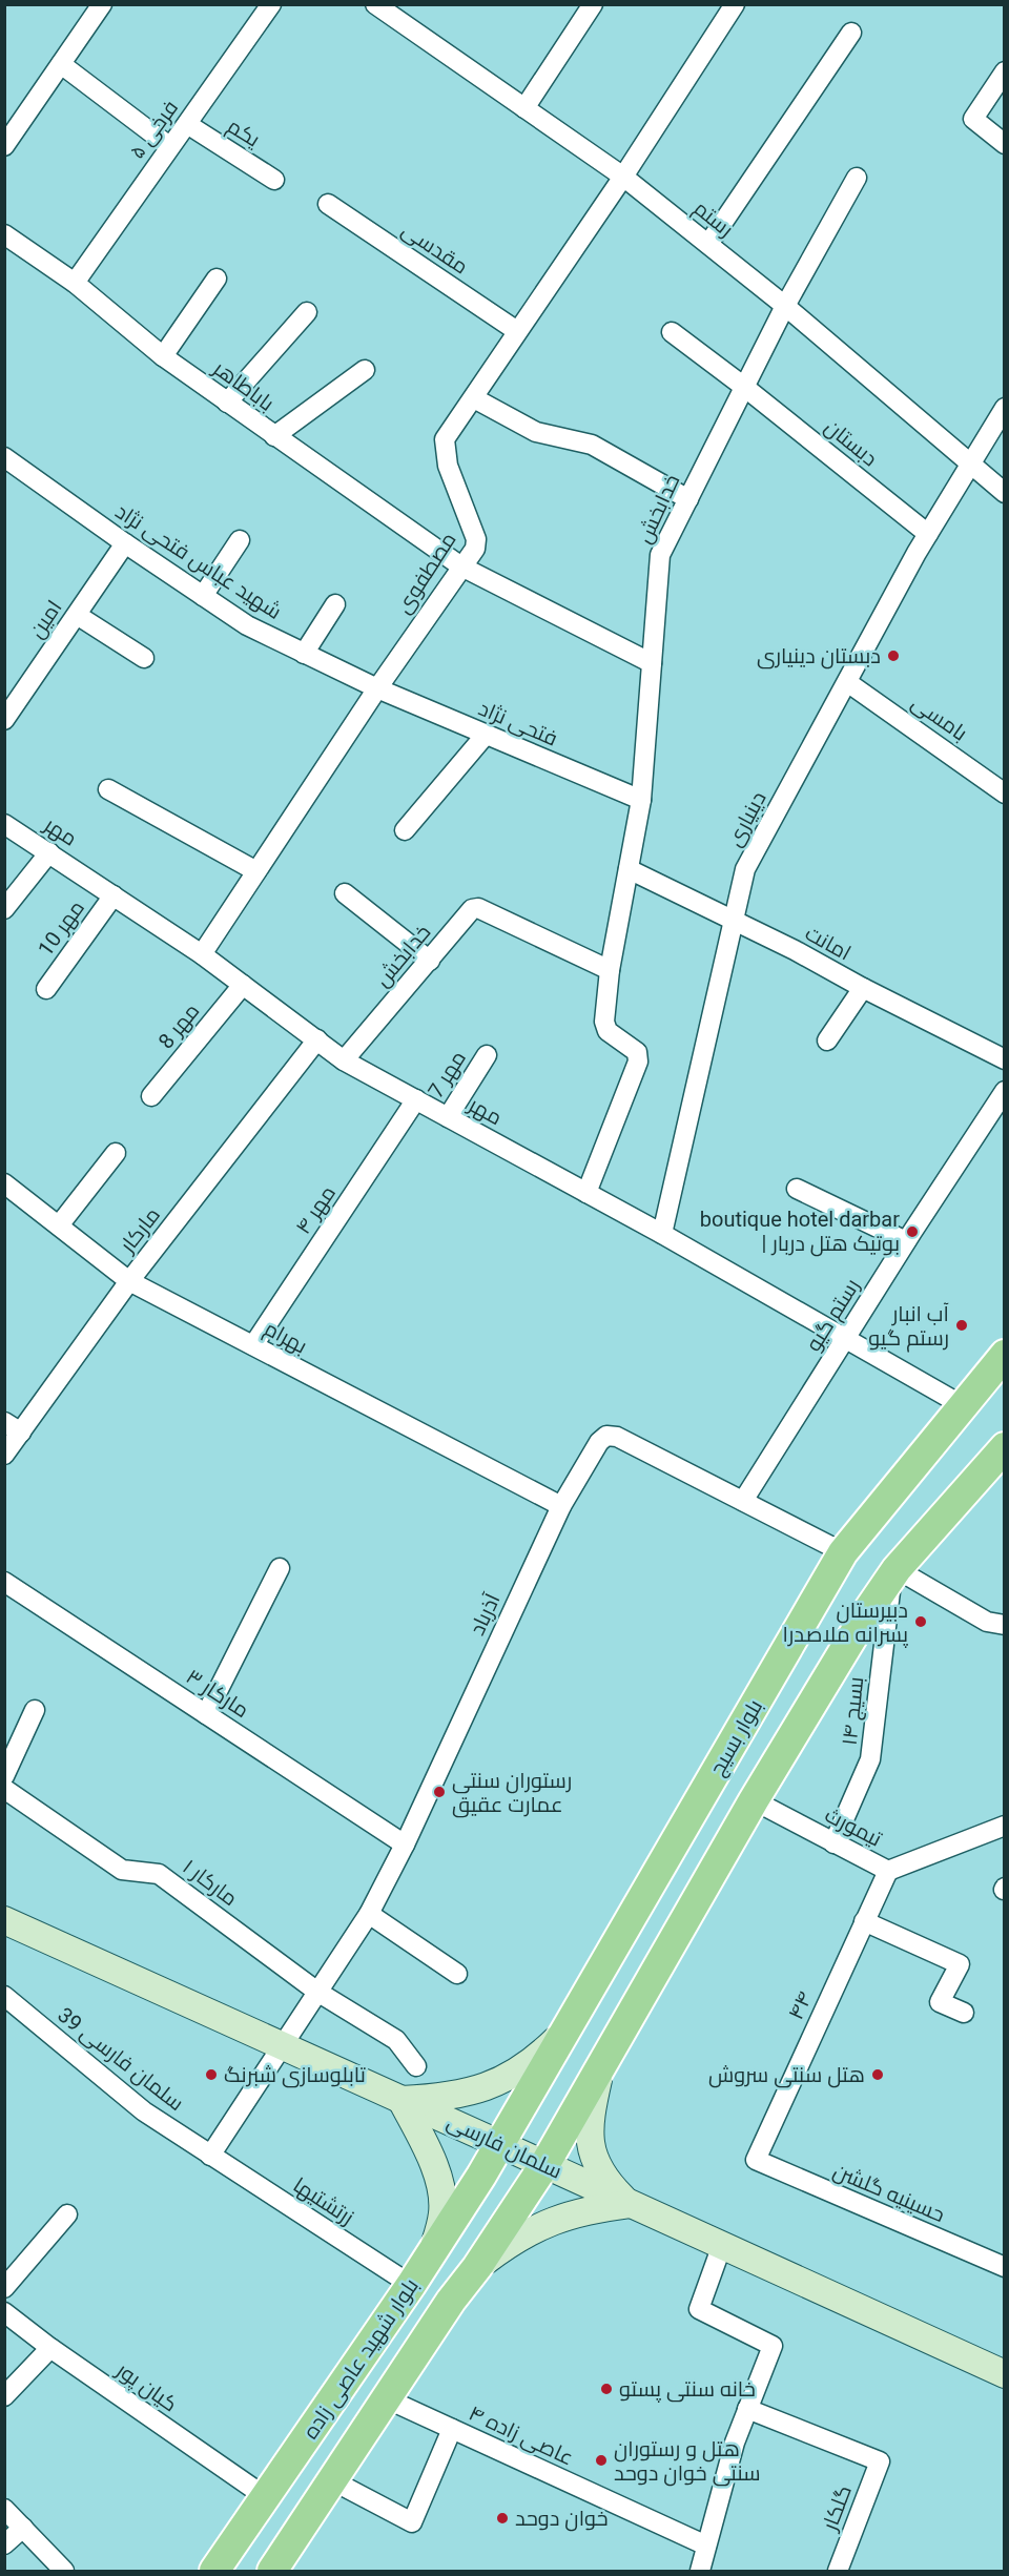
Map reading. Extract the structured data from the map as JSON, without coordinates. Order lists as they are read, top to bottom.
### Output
{
  "streets": {
    "main road": ["بلوار بسیج", "سلمان فارسی", "بلوار شهید عاصی زاده"],
    "street": [
      "فرخی ۵",
      "یکم",
      "رستم",
      "مقدسی",
      "باباطاهر",
      "دبستان",
      "خدابخش",
      "شهید عباس فتحی نژاد",
      "مصطفوی",
      "امین",
      "بامسی",
      "فتحی نژاد",
      "دینیاری",
      "مهر",
      "مهر 10",
      "امانت",
      "مهر 8",
      "مهر 7",
      "مهر ۴",
      "مارکار",
      "رستم گیو",
      "بهرام",
      "آذرباد",
      "مارکار ۳",
      "بسیج ۱۴",
      "تیمورث",
      "مارکار ۱",
      "۴۴",
      "سلمان فارسی 39",
      "حسینیه گلشن",
      "زرتشتیها",
      "کیان پور",
      "عاصی زاده ۴",
      "گلکار"
    ]
  },
  "crossings": [
    ["فرخی ۵", "یکم"],
    ["فرخی ۵", "باباطاهر"],
    ["رستم", "خدابخش"],
    ["رستم", "مصطفوی"],
    ["رستم", "دینیاری"],
    ["مقدسی", "مصطفوی"],
    ["باباطاهر", "خدابخش"],
    ["باباطاهر", "مصطفوی"],
    ["دبستان", "خدابخش"],
    ["دبستان", "دینیاری"],
    ["خدابخش", "فتحی نژاد"],
    ["خدابخش", "مهر"],
    ["خدابخش", "امانت"],
    ["شهید عباس فتحی نژاد", "مصطفوی"],
    ["شهید عباس فتحی نژاد", "امین"],
    ["شهید عباس فتحی نژاد", "فتحی نژاد"],
    ["مصطفوی", "فتحی نژاد"],
    ["مصطفوی", "مهر"],
    ["بامسی", "دینیاری"],
    ["دینیاری", "مهر"],
    ["دینیاری", "امانت"],
    ["مهر", "مهر 10"],
    ["مهر", "مهر 8"],
    ["مهر", "مهر 7"],
    ["مهر", "مهر ۴"],
    ["مهر", "مارکار"],
    ["مهر", "رستم گیو"],
    ["مهر", "بلوار بسیج"],
    ["مهر ۴", "بهرام"],
    ["مارکار", "بهرام"],
    ["رستم گیو", "آذرباد"],
    ["بهرام", "آذرباد"],
    ["آذرباد", "مارکار ۳"],
    ["آذرباد", "بلوار بسیج"],
    ["آذرباد", "مارکار ۱"],
    ["آذرباد", "سلمان فارسی 39"],
    ["آذرباد", "سلمان فارسی"],
    ["آذرباد", "زرتشتیها"],
    ["بسیج ۱۴", "تیمورث"],
    ["بلوار بسیج", "سلمان فارسی"],
    ["بلوار بسیج", "بلوار شهید عاصی زاده"],
    ["تیمورث", "۴۴"],
    ["۴۴", "حسینیه گلشن"],
    ["سلمان فارسی 39", "زرتشتیها"],
    ["سلمان فارسی", "بلوار شهید عاصی زاده"],
    ["زرتشتیها", "بلوار شهید عاصی زاده"],
    ["بلوار شهید عاصی زاده", "کیان پور"],
    ["بلوار شهید عاصی زاده", "عاصی زاده ۴"]
  ],
  "places": [
    "دبستان دینیاری",
    "boutique hotel darbar | بوتیک هتل دربار",
    "آب انبار رستم گیو",
    "دبیرستان پسرانه ملاصدرا",
    "رستوران سنتی عمارت عقیق",
    "تابلوسازی شبرنگ",
    "هتل سنتی سروش",
    "خانه سنتی پستو",
    "هتل و رستوران سنتی خوان دوحد",
    "خوان دوحد"
  ]
}
